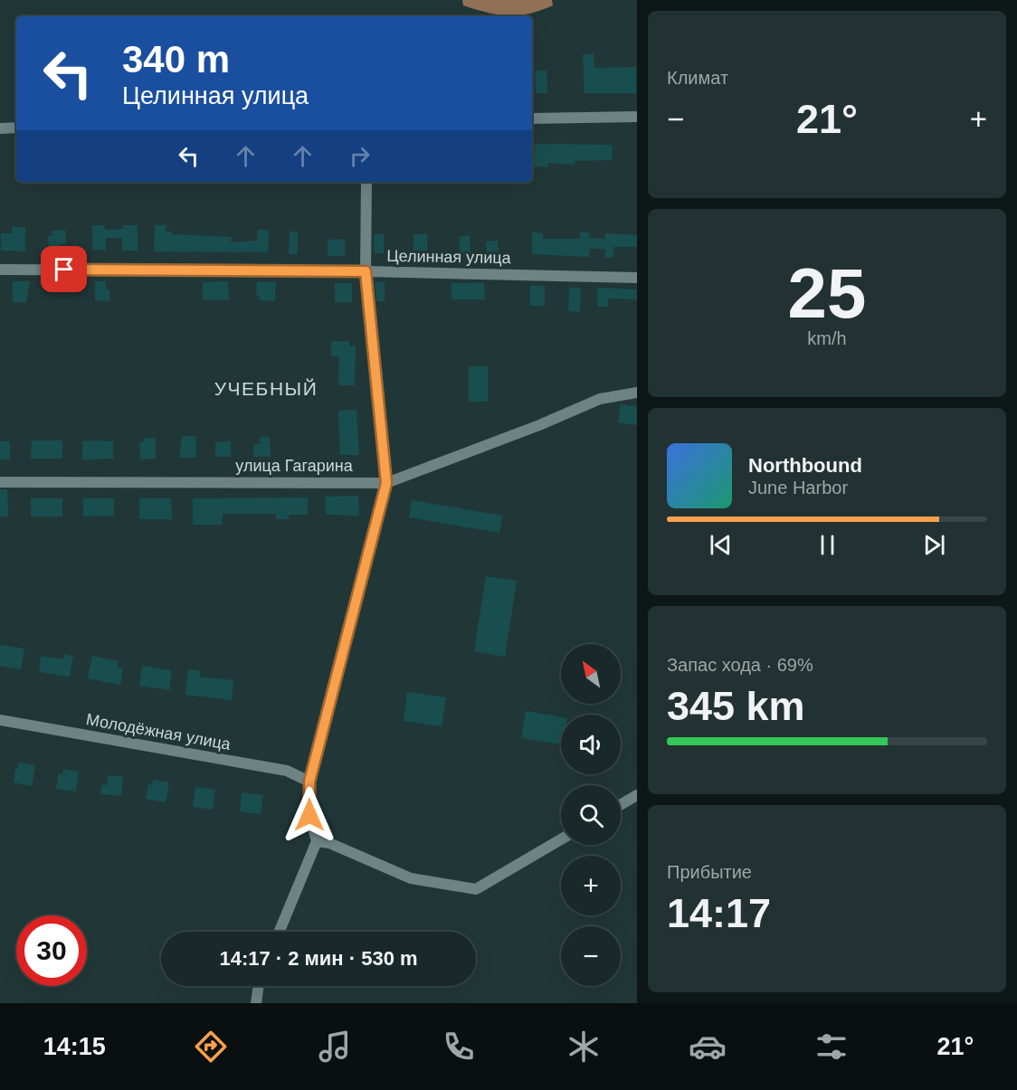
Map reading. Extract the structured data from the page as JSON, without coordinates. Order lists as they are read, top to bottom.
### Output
{
  "streets": {
    "street": ["Целинная улица", "улица Гагарина", "Молодёжная улица"]
  },
  "districts": ["УЧЕБНЫЙ"],
  "north": "top left",
  "page": {
    "tile": [
      "Климат",
      ["25", "km/h"],
      ["Запас хода · 69%", "345 km"],
      ["Прибытие", "14:17"]
    ],
    "turn": ["340 m", "Целинная улица"],
    "heat": ["−", "21°", "+"],
    "song": ["Northbound", "June Harbor"],
    "map_buttons": ["+", "−"],
    "limit": "30",
    "trip": "14:17 · 2 мин · 530 m",
    "tabs": ["14:15", "21°"]
  }
}
